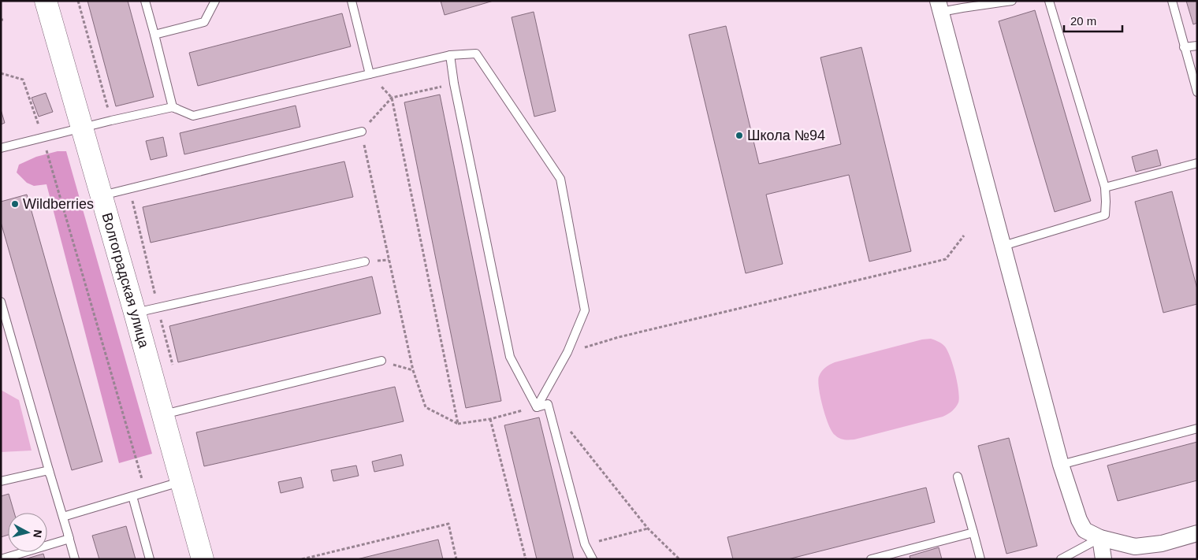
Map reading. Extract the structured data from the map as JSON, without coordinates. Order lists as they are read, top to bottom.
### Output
{
  "streets": {
    "street": ["Волгоградская улица"]
  },
  "places": ["Школа №94", "Wildberries"],
  "scale_bar": "20 m",
  "north": "right"
}
